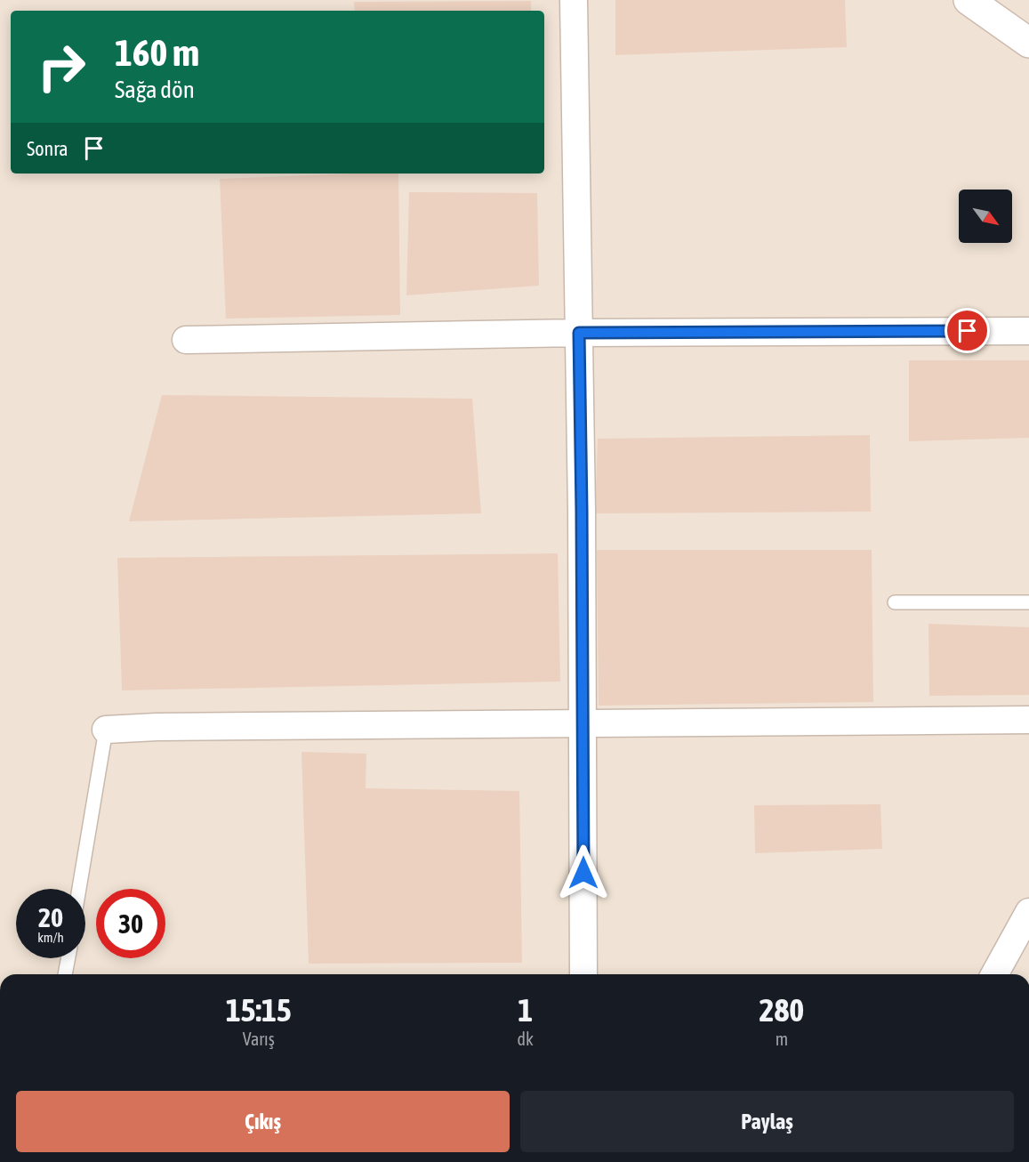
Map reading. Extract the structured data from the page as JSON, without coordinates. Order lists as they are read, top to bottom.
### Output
{
  "north": "bottom right",
  "page": {
    "turn": ["160 m", "Sağa dön"],
    "then": "Sonra",
    "speed": "20 km/h",
    "limit": "30",
    "eta": [
      "15:15",
      "Varış",
      "1",
      "dk",
      "280",
      "m"
    ],
    "buttons": ["Çıkış", "Paylaş"]
  }
}
